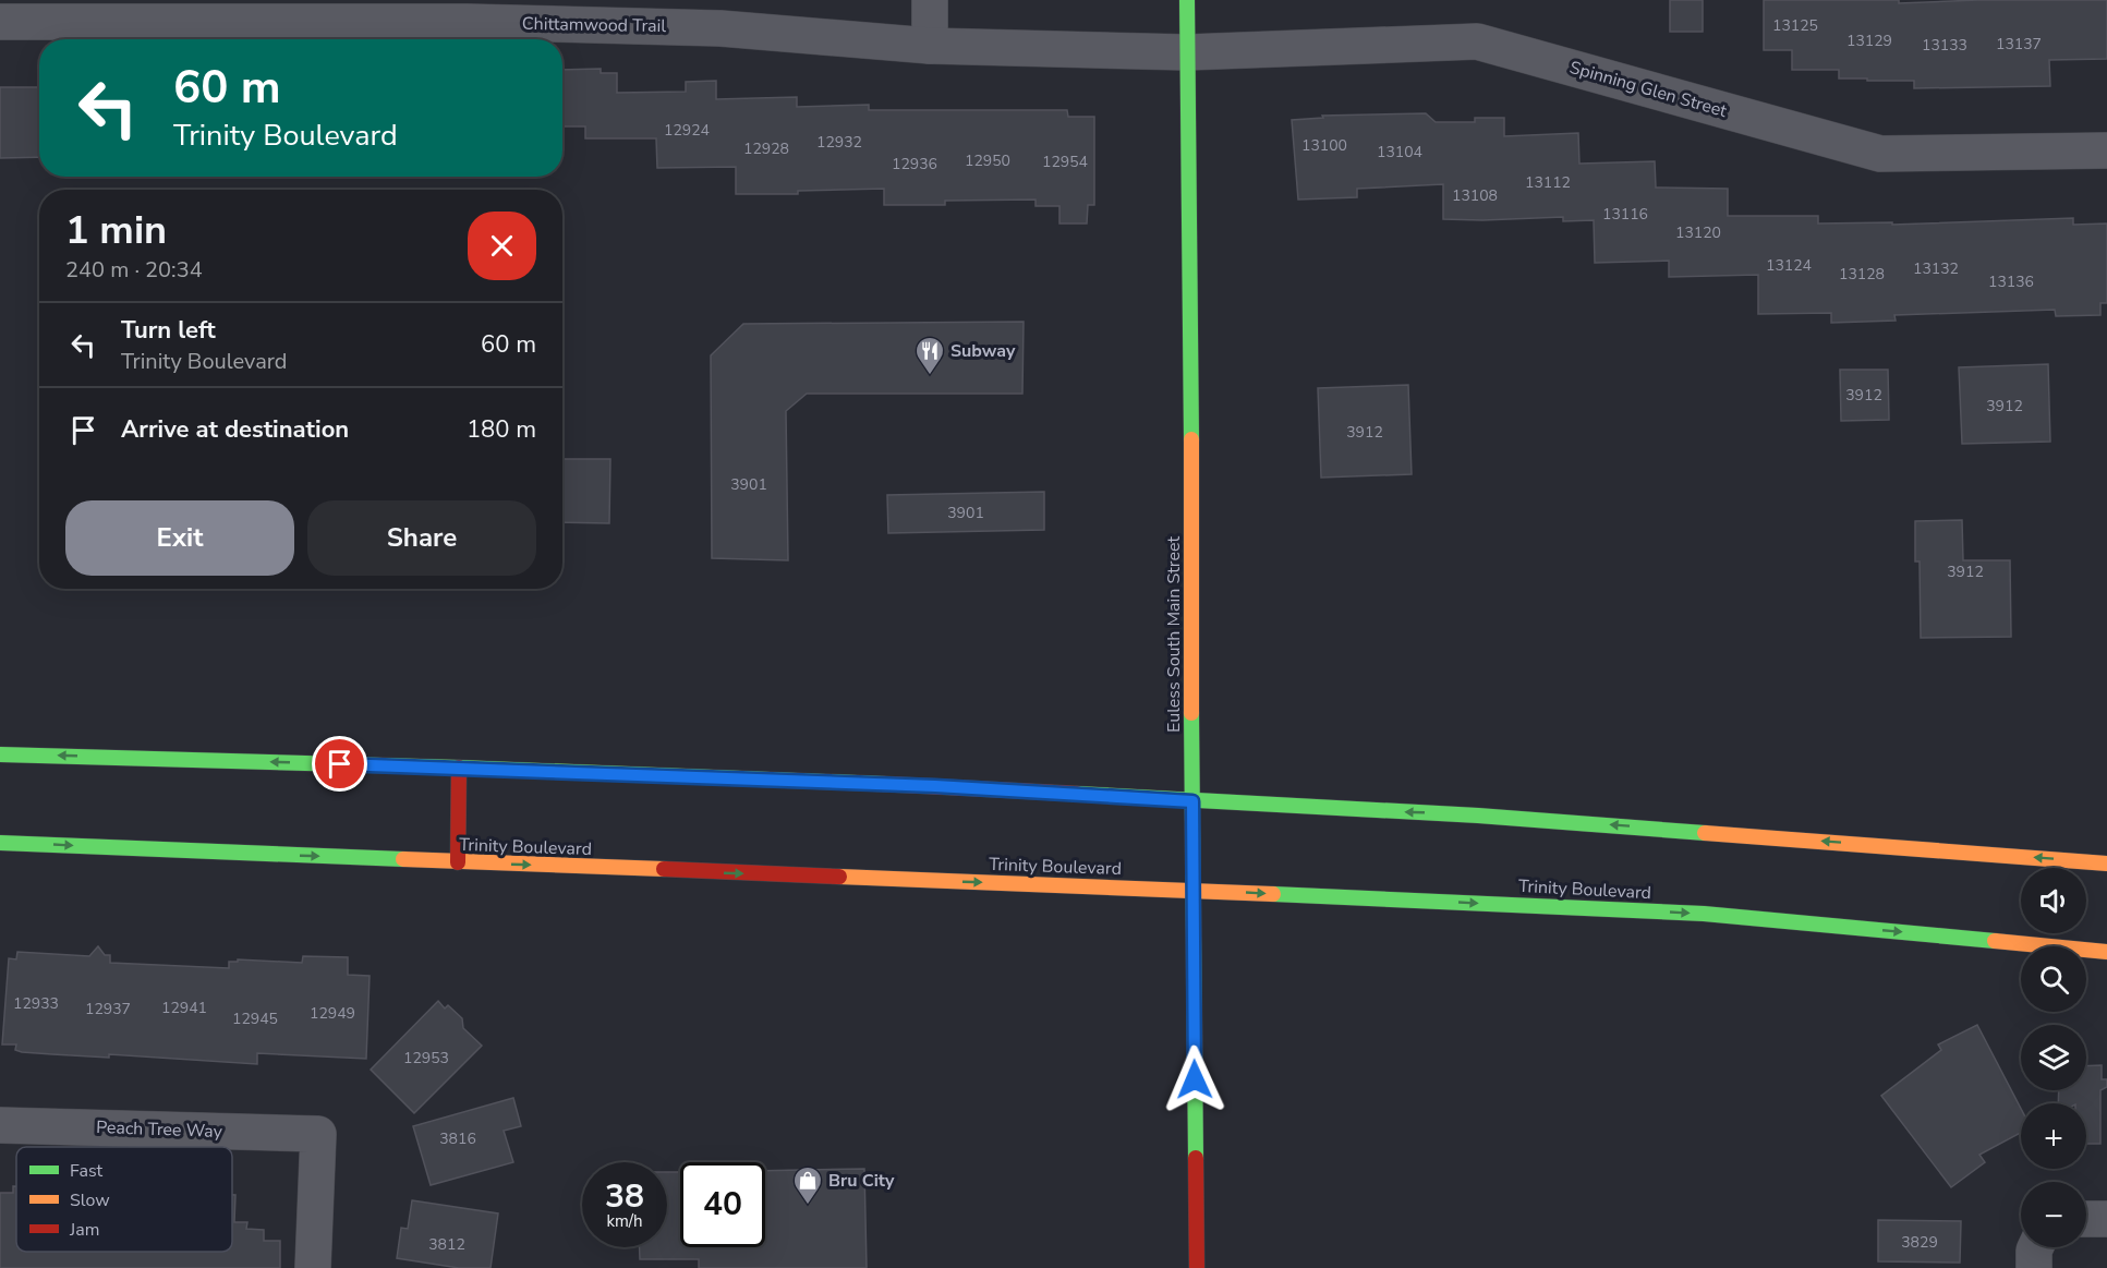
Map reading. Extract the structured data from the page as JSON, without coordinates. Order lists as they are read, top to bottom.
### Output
{
  "streets": {
    "main road": ["Euless South Main Street", "Trinity Boulevard"],
    "street": ["Chittamwood Trail", "Spinning Glen Street", "Peach Tree Way"]
  },
  "crossings": [
    ["Chittamwood Trail", "Spinning Glen Street"],
    ["Chittamwood Trail", "Euless South Main Street"],
    ["Spinning Glen Street", "Euless South Main Street"],
    ["Euless South Main Street", "Trinity Boulevard"]
  ],
  "places": {
    "restaurant": ["Subway"],
    "shop": ["Bru City"]
  },
  "house_numbers": [
    "13125",
    "13129",
    "13137",
    "13133",
    "12924",
    "12932",
    "13100",
    "12928",
    "13104",
    "12950",
    "12954",
    "12936",
    "13112",
    "13108",
    "13116",
    "13120",
    "13124",
    "13132",
    "13128",
    "13136",
    "3912",
    "3912",
    "3912",
    "3901",
    "3901",
    "3912",
    "12933",
    "12941",
    "12937",
    "12949",
    "12945",
    "12953",
    "3816",
    "3829",
    "3812"
  ],
  "legend": ["Fast", "Slow", "Jam"],
  "page": {
    "turn": ["60 m", "Trinity Boulevard"],
    "heading": ["1 min", "240 m · 20:34"],
    "list": [
      {
        "name": "Turn left",
        "note": "Trinity Boulevard",
        "value": "60 m"
      },
      {
        "name": "Arrive at destination",
        "value": "180 m"
      }
    ],
    "buttons": ["Exit", "Share"],
    "map_buttons": ["+", "−"],
    "speed": "38 km/h",
    "limit": "40"
  }
}
